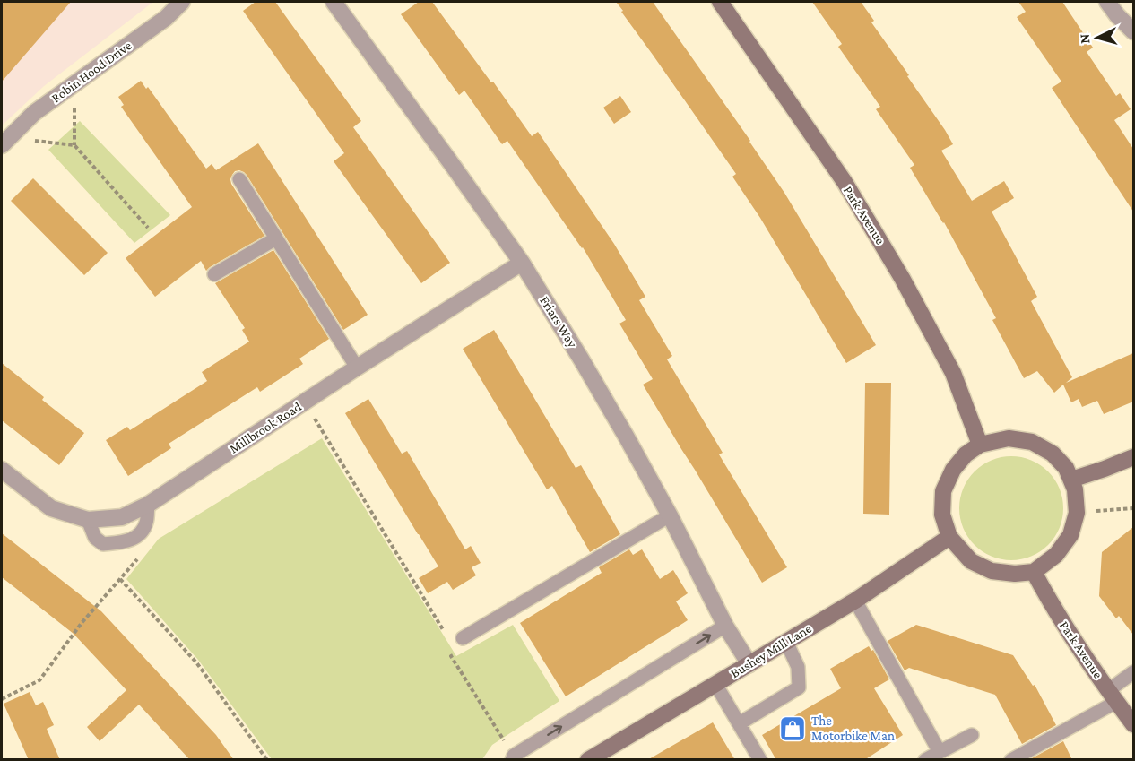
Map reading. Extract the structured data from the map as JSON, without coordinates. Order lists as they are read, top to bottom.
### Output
{
  "streets": {
    "street": [
      "Robin Hood Drive",
      "Park Avenue",
      "Friars Way",
      "Millbrook Road",
      "Bushey Mill Lane"
    ]
  },
  "crossings": [
    ["Park Avenue", "Bushey Mill Lane"],
    ["Friars Way", "Millbrook Road"],
    ["Friars Way", "Bushey Mill Lane"]
  ],
  "places": {
    "shop": ["The Motorbike Man"]
  },
  "north": "left"
}
